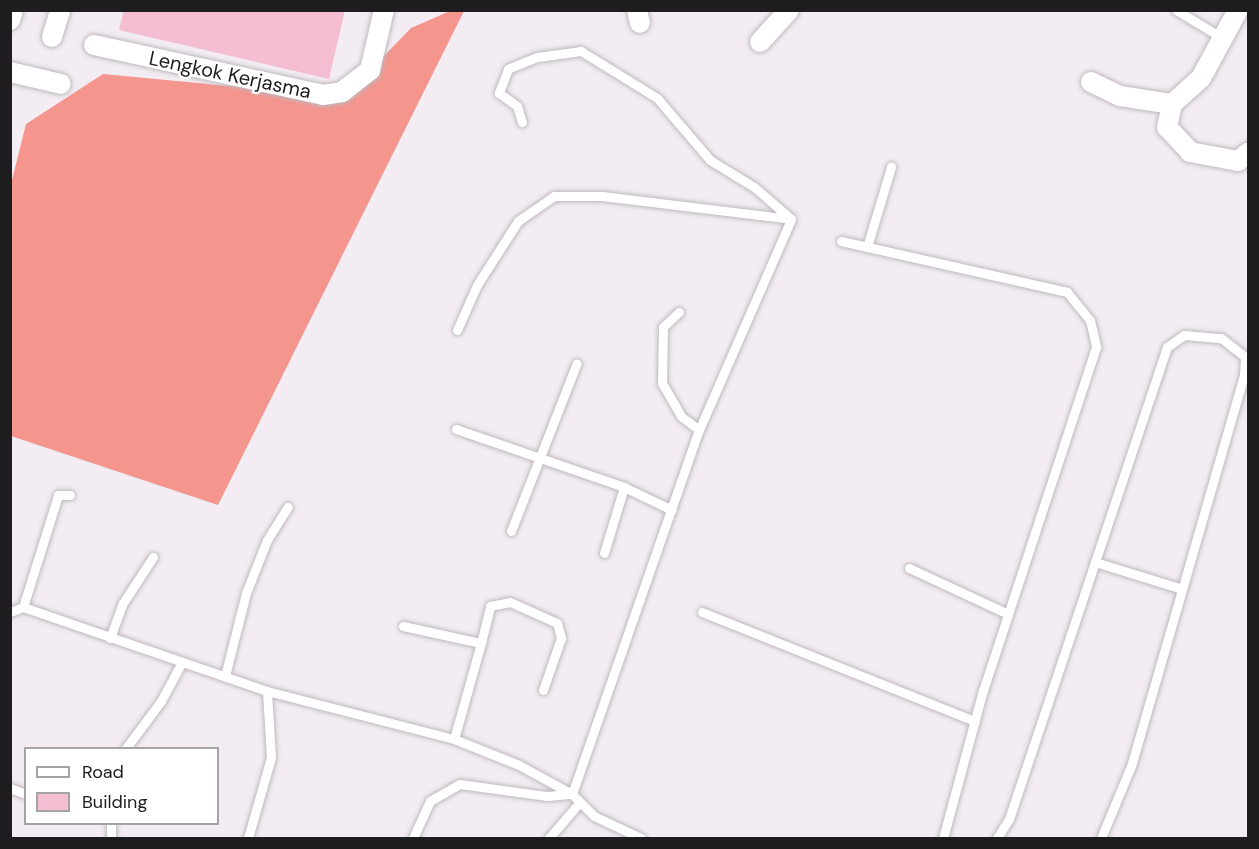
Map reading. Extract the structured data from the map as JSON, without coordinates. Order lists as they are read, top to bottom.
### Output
{
  "streets": {
    "street": ["Lengkok Kerjasma"]
  },
  "legend": ["Road", "Building"]
}
